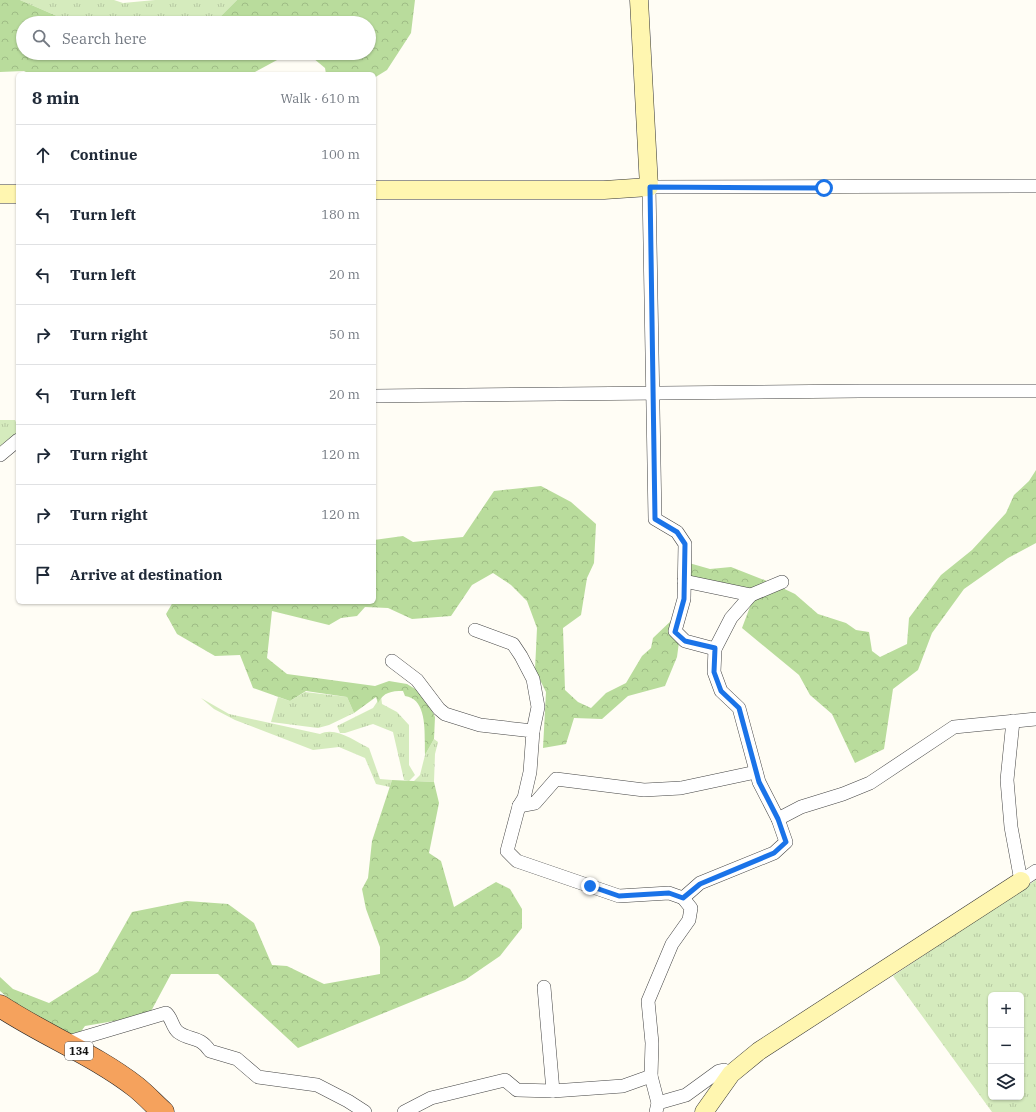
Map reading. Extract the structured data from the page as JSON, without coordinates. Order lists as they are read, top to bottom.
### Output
{
  "streets": {
    "highway": ["134"]
  },
  "page": {
    "search": "Search here",
    "heading": ["8 min", "Walk · 610 m"],
    "list": [
      ["Continue", "100 m"],
      ["Turn left", "180 m"],
      ["Turn left", "20 m"],
      ["Turn right", "50 m"],
      ["Turn left", "20 m"],
      ["Turn right", "120 m"],
      ["Turn right", "120 m"],
      "Arrive at destination"
    ],
    "map_buttons": ["+", "−"]
  }
}
